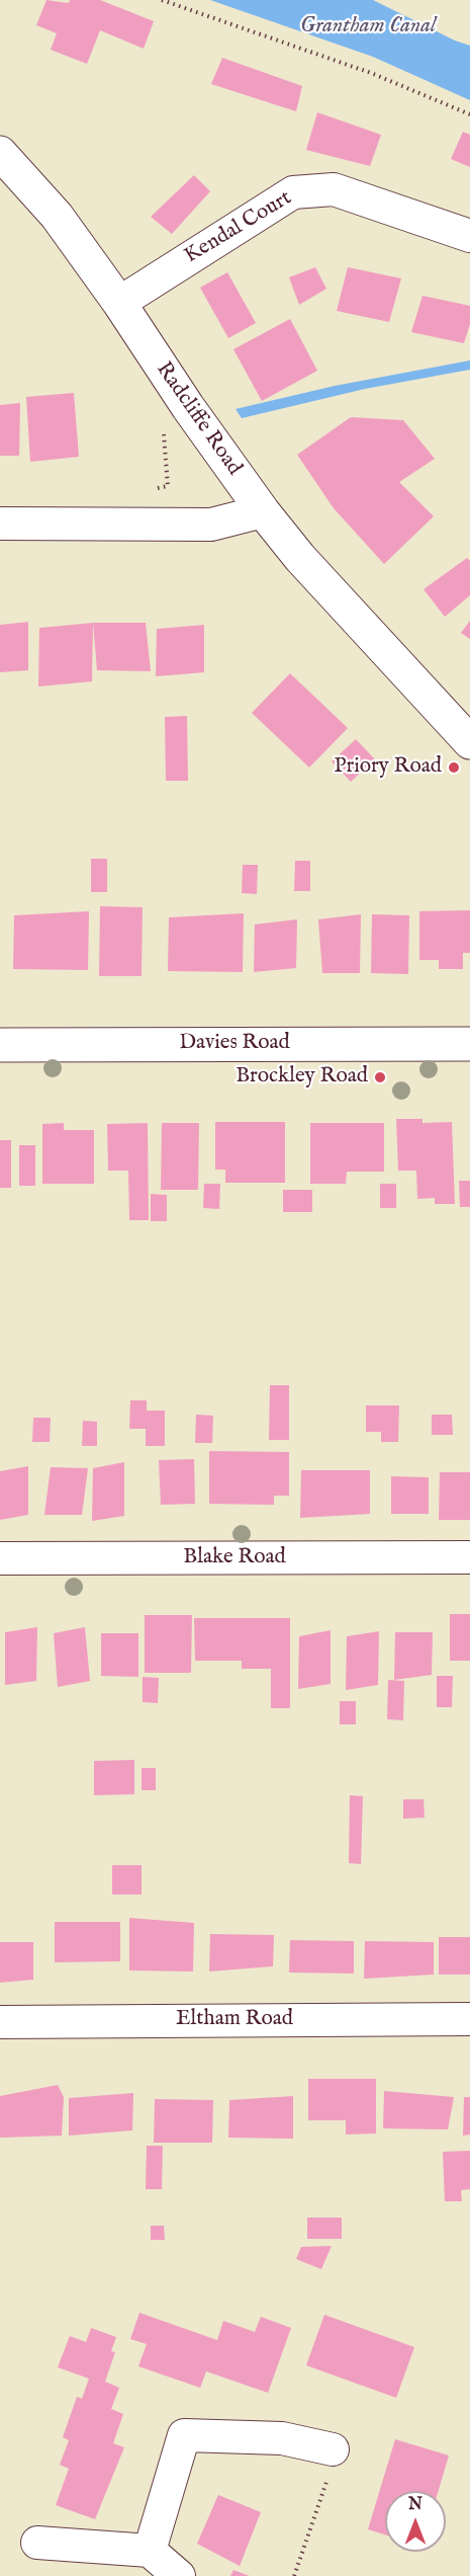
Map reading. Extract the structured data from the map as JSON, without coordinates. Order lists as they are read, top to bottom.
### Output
{
  "streets": {
    "main road": ["Radcliffe Road", "Davies Road"],
    "street": ["Kendal Court", "Blake Road", "Eltham Road"]
  },
  "crossings": [
    ["Kendal Court", "Radcliffe Road"]
  ],
  "water": ["Grantham Canal"],
  "places": ["Priory Road", "Brockley Road"],
  "north": "top"
}
